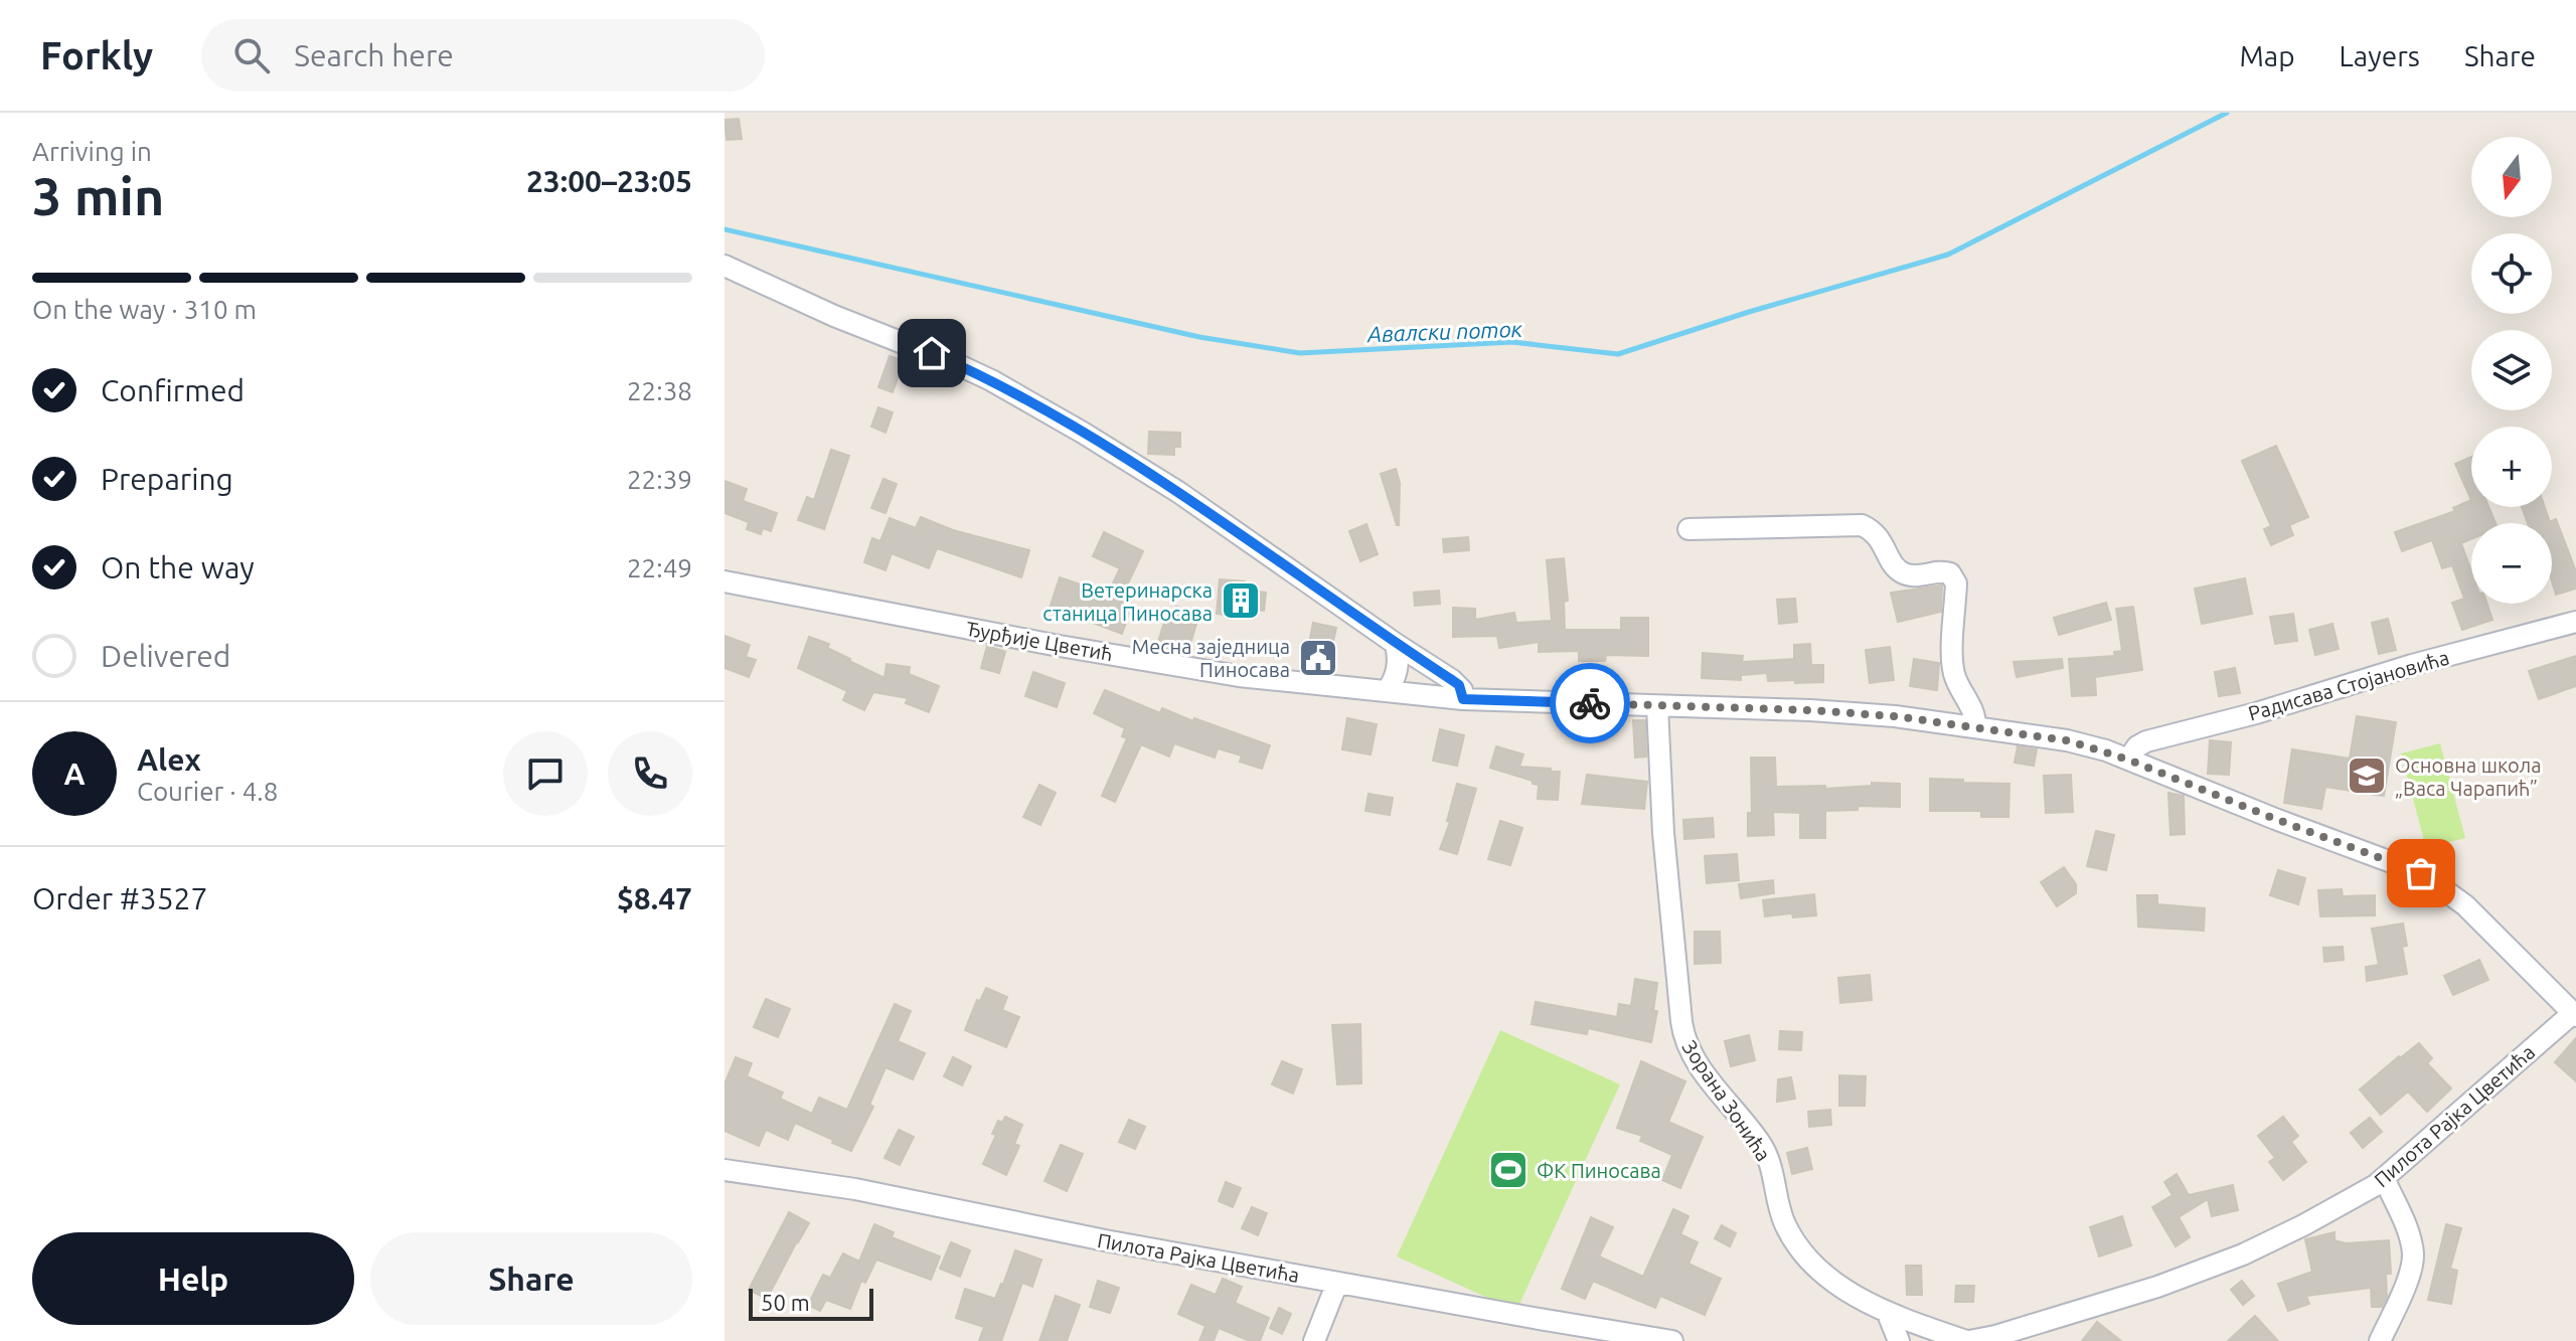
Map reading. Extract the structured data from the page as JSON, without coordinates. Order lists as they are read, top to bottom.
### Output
{
  "streets": {
    "street": [
      "Ђурђије Цветић",
      "Радисава Стојановића",
      "Зорана Зонића",
      "Пилота Рајка Цветића"
    ]
  },
  "crossings": [
    ["Ђурђије Цветић", "Радисава Стојановића"],
    ["Ђурђије Цветић", "Зорана Зонића"],
    ["Ђурђије Цветић", "Пилота Рајка Цветића"],
    ["Зорана Зонића", "Пилота Рајка Цветића"]
  ],
  "water": ["Авалски поток"],
  "places": {
    "building": ["Ветеринарска станица Пиносава"],
    "public building": ["Месна заједница Пиносава"],
    "school or university": ["Основна школа „Васа Чарапић”"],
    "sports": ["ФК Пиносава"]
  },
  "scale_bar": "50 m",
  "north": "bottom",
  "page": {
    "header": "Forkly",
    "search": "Search here",
    "nav": ["Map", "Layers", "Share"],
    "heading": ["3 min", "Arriving in", "23:00–23:05"],
    "panel": [
      "Alex",
      "Courier · 4.8",
      "Order #3527",
      "$8.47"
    ],
    "map_buttons": ["+", "−"],
    "bar": "On the way · 310 m",
    "list": [
      ["Confirmed", "22:38"],
      ["Preparing", "22:39"],
      ["On the way", "22:49"],
      "Delivered"
    ],
    "round": "A",
    "buttons": ["Help", "Share"],
    "scale": "50 m"
  }
}
